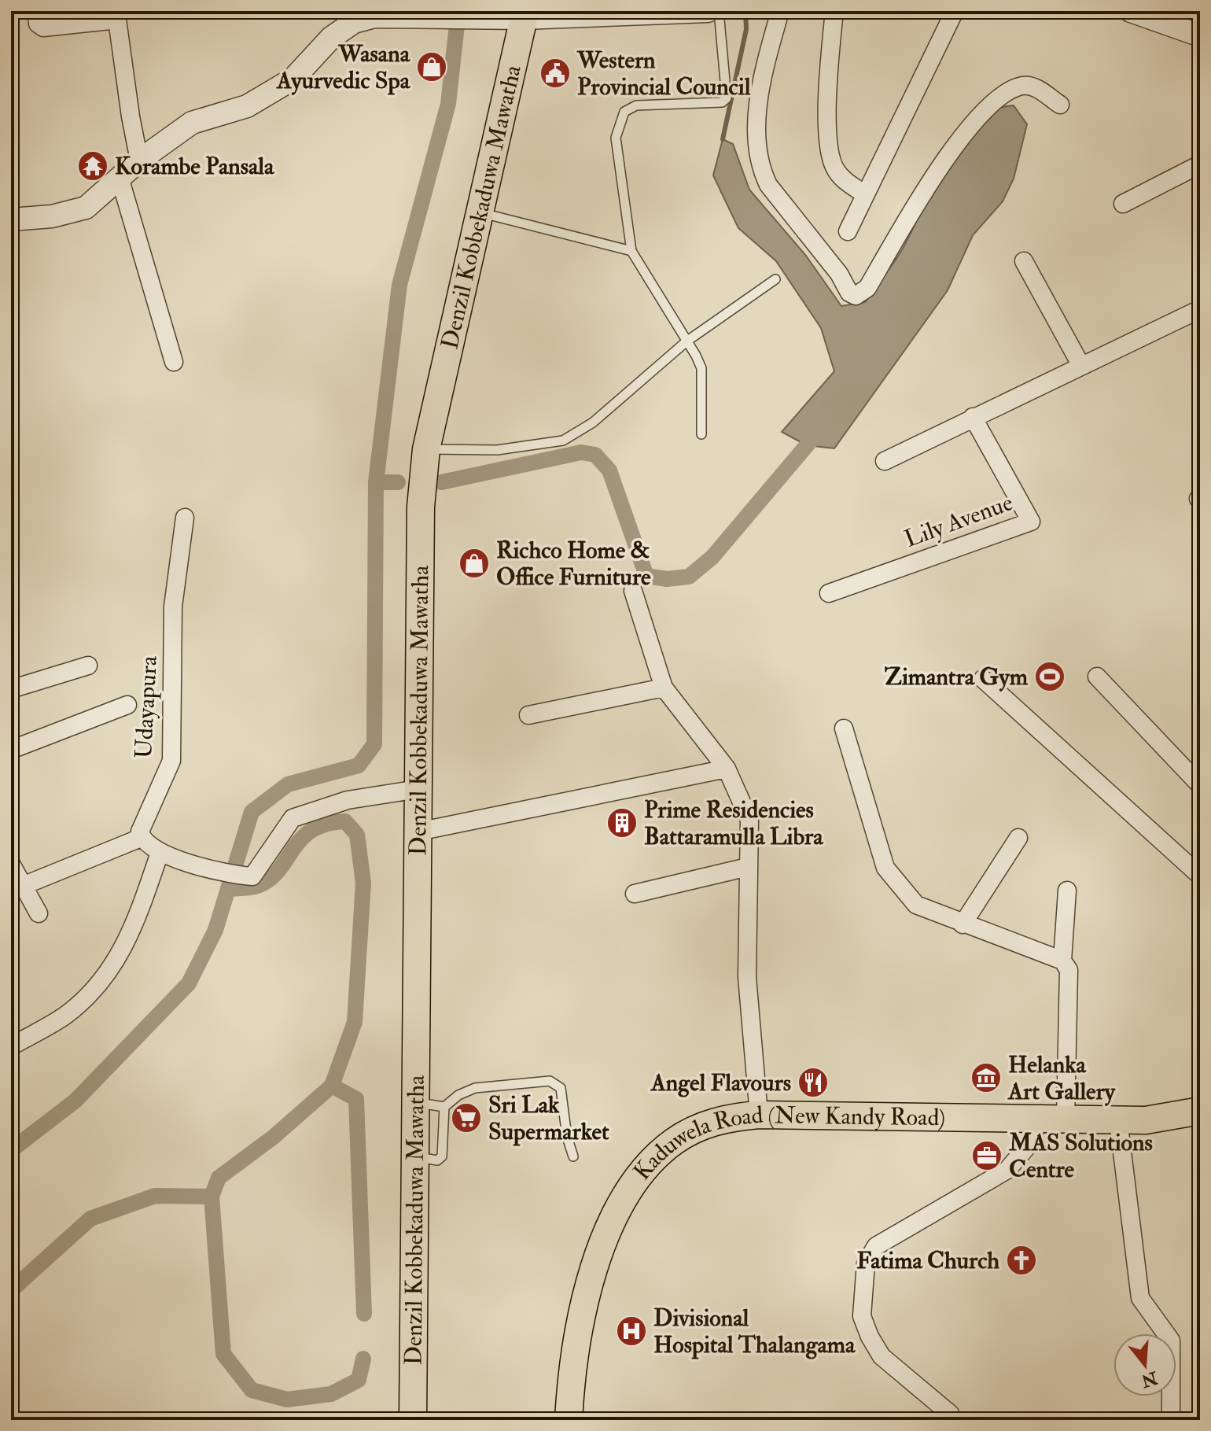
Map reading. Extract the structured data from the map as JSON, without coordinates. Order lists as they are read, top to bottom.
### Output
{
  "streets": {
    "main road": ["Denzil Kobbekaduwa Mawatha", "Kaduwela Road (New Kandy Road)"],
    "street": ["Lily Avenue", "Udayapura"]
  },
  "places": {
    "shop": ["Wasana Ayurvedic Spa", "Richco Home & Office Furniture"],
    "public building": ["Western Provincial Council"],
    "temple": ["Korambe Pansala"],
    "sports": ["Zimantra Gym"],
    "building": ["Prime Residencies Battaramulla Libra"],
    "museum": ["Helanka Art Gallery"],
    "restaurant": ["Angel Flavours"],
    "supermarket": ["Sri Lak Supermarket"],
    "office": ["MAS Solutions Centre"],
    "church": ["Fatima Church"],
    "hospital": ["Divisional Hospital Thalangama"]
  },
  "north": "bottom"
}
